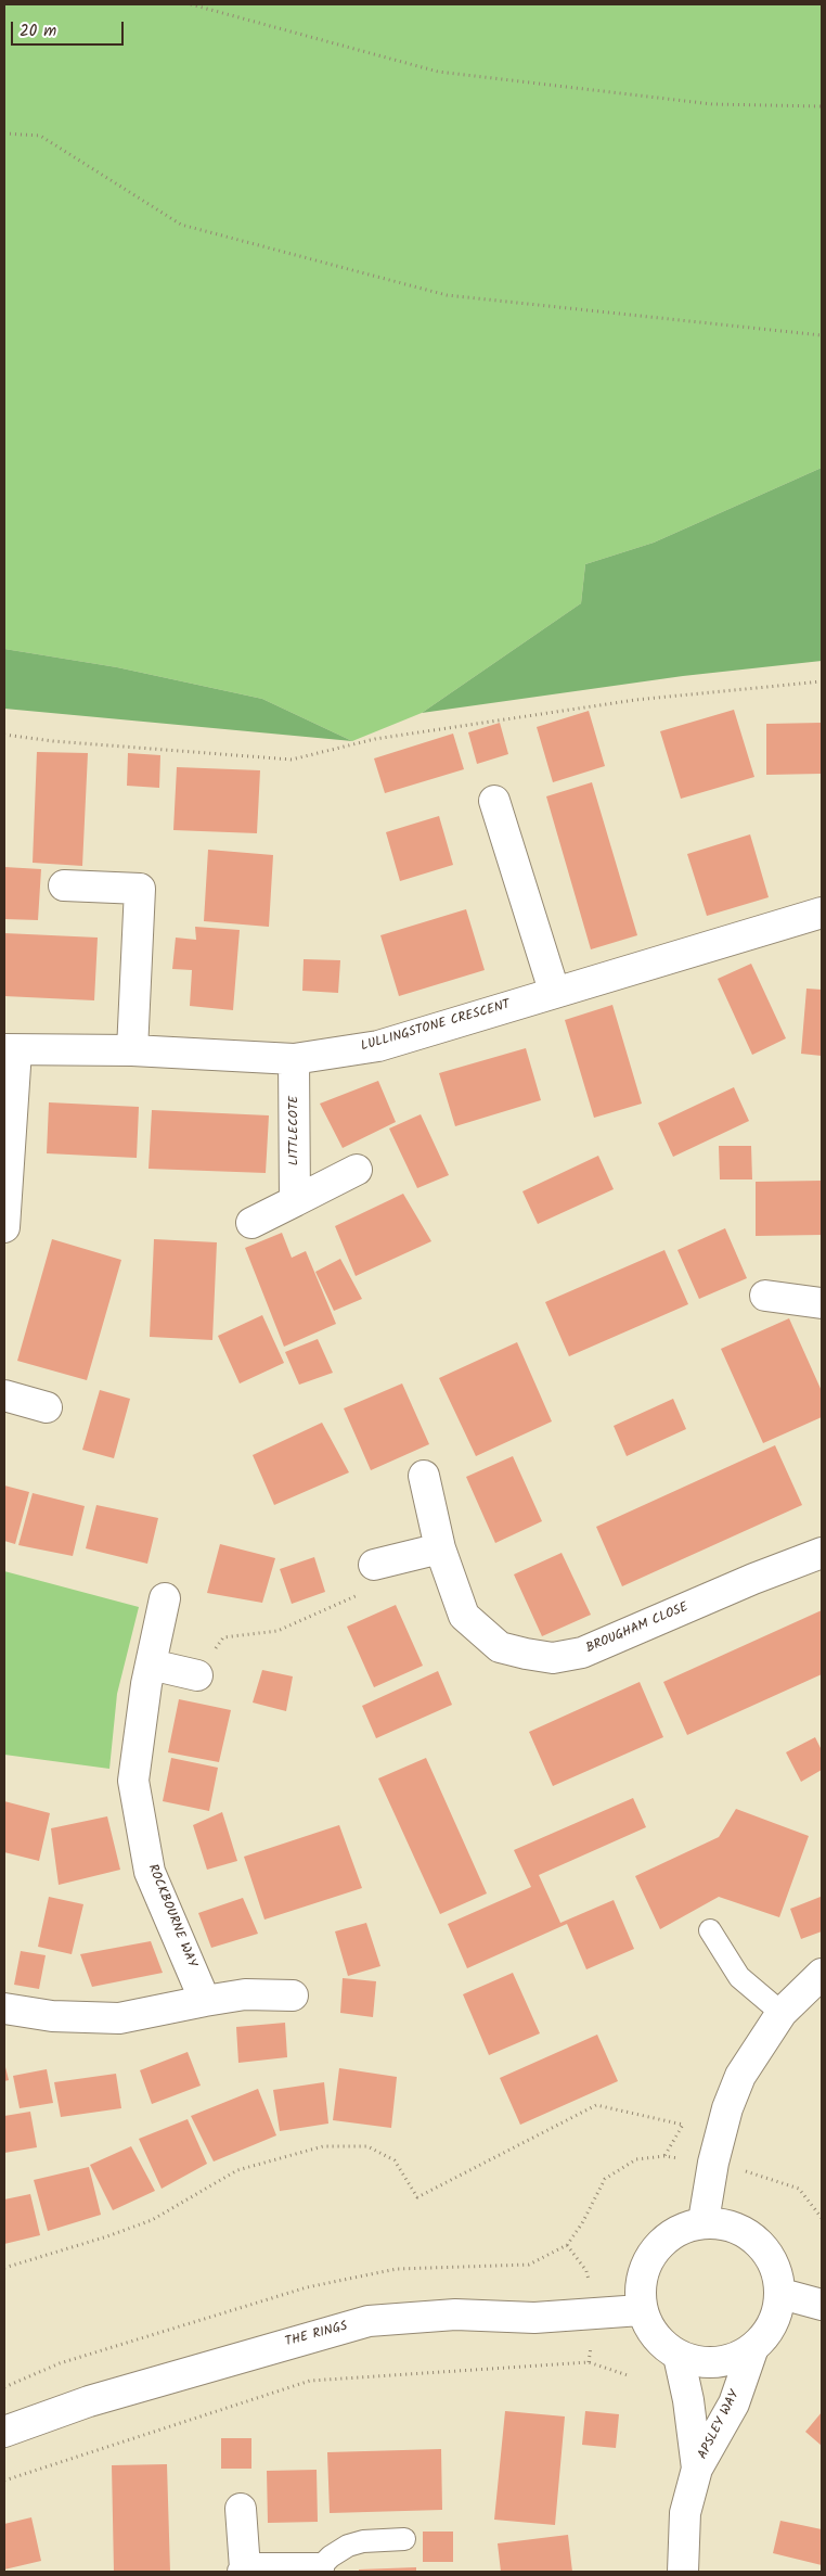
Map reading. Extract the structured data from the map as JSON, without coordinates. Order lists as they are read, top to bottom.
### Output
{
  "streets": {
    "street": [
      "LULLINGSTONE CRESCENT",
      "LITTLECOTE",
      "BROUGHAM CLOSE",
      "ROCKBOURNE WAY",
      "THE RINGS",
      "APSLEY WAY"
    ]
  },
  "crossings": [
    ["LULLINGSTONE CRESCENT", "LITTLECOTE"],
    ["THE RINGS", "APSLEY WAY"]
  ],
  "scale_bar": "20 m"
}
